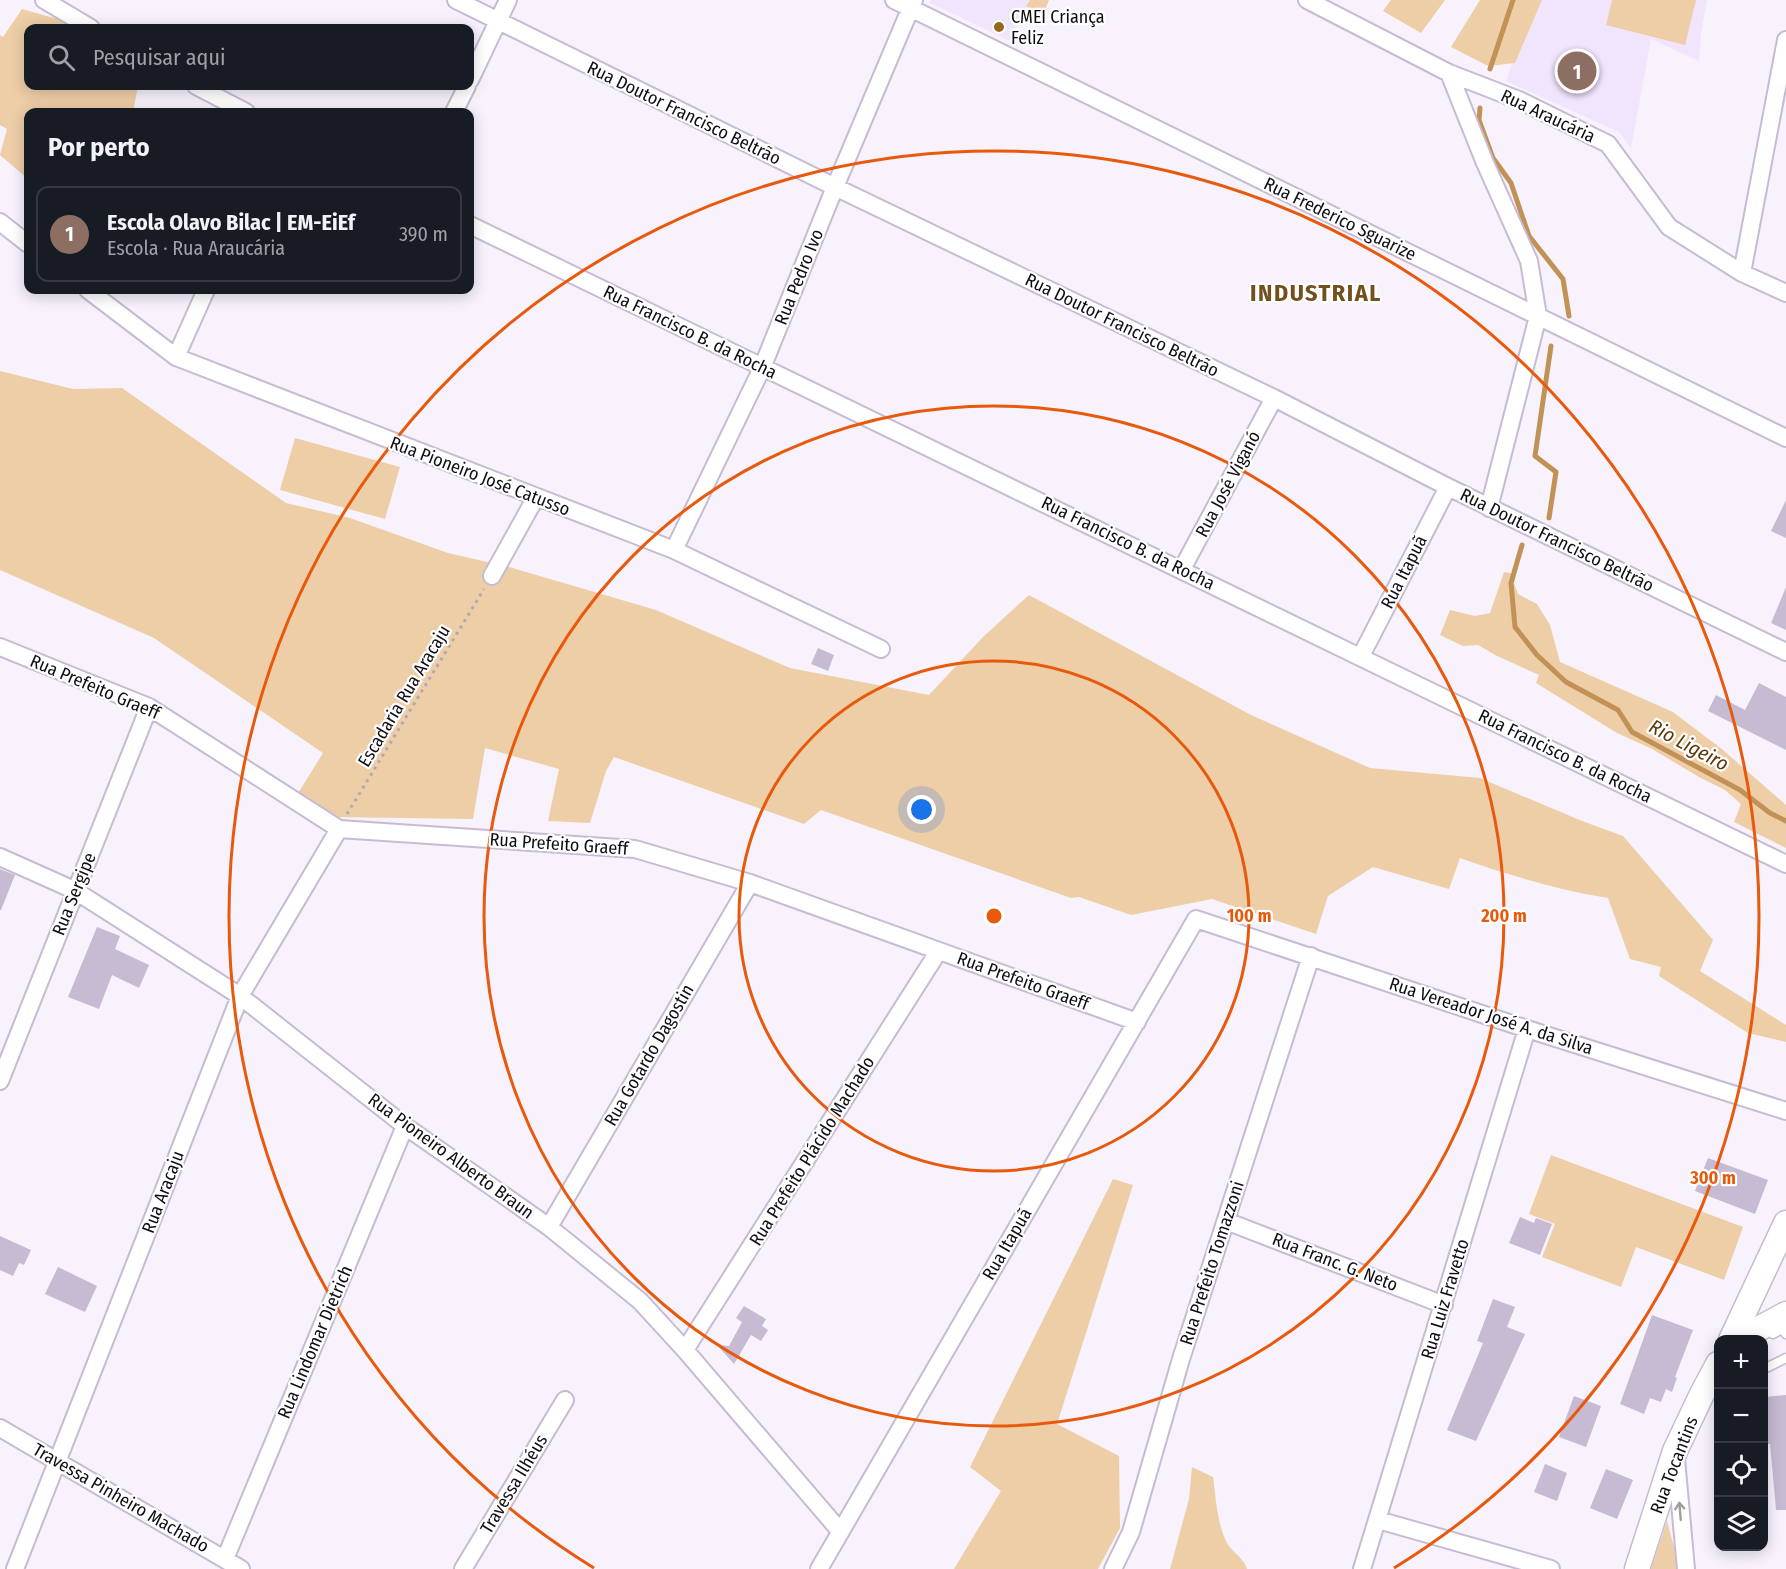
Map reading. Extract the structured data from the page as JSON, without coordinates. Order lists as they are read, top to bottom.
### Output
{
  "streets": {
    "main road": ["Rua Tocantins"],
    "street": [
      "Rua Doutor Francisco Beltrão",
      "Rua Araucária",
      "Rua Frederico Sguarize",
      "Rua Pedro Ivo",
      "Rua Francisco B. da Rocha",
      "Rua Pioneiro José Catusso",
      "Rua José Viganó",
      "Rua Itapuã",
      "Rua Prefeito Graeff",
      "Rua Sergipe",
      "Rua Vereador José A. da Silva",
      "Rua Gotardo Dagostin",
      "Rua Prefeito Plácido Machado",
      "Rua Pioneiro Alberto Braun",
      "Rua Aracaju",
      "Rua Franc. G. Neto",
      "Rua Prefeito Tomazzoni",
      "Rua Luiz Fravetto",
      "Rua Lindomar Dietrich",
      "Travessa Ilhéus",
      "Travessa Pinheiro Machado"
    ],
    "path": ["Escadaria Rua Aracaju"]
  },
  "crossings": [
    ["Rua Doutor Francisco Beltrão", "Rua Pedro Ivo"],
    ["Rua Doutor Francisco Beltrão", "Rua José Viganó"],
    ["Rua Doutor Francisco Beltrão", "Rua Itapuã"],
    ["Rua Frederico Sguarize", "Rua Pedro Ivo"],
    ["Rua Pedro Ivo", "Rua Francisco B. da Rocha"],
    ["Rua Pedro Ivo", "Rua Pioneiro José Catusso"],
    ["Rua Francisco B. da Rocha", "Rua José Viganó"],
    ["Rua Francisco B. da Rocha", "Rua Itapuã"],
    ["Rua Itapuã", "Rua Prefeito Graeff"],
    ["Rua Itapuã", "Rua Vereador José A. da Silva"],
    ["Rua Itapuã", "Rua Pioneiro Alberto Braun"],
    ["Rua Prefeito Graeff", "Escadaria Rua Aracaju"],
    ["Rua Prefeito Graeff", "Rua Sergipe"],
    ["Rua Prefeito Graeff", "Rua Gotardo Dagostin"],
    ["Rua Prefeito Graeff", "Rua Prefeito Plácido Machado"],
    ["Rua Prefeito Graeff", "Rua Aracaju"],
    ["Escadaria Rua Aracaju", "Rua Aracaju"],
    ["Rua Sergipe", "Rua Pioneiro Alberto Braun"],
    ["Rua Vereador José A. da Silva", "Rua Prefeito Tomazzoni"],
    ["Rua Vereador José A. da Silva", "Rua Luiz Fravetto"],
    ["Rua Gotardo Dagostin", "Rua Pioneiro Alberto Braun"],
    ["Rua Prefeito Plácido Machado", "Rua Pioneiro Alberto Braun"],
    ["Rua Pioneiro Alberto Braun", "Rua Aracaju"],
    ["Rua Pioneiro Alberto Braun", "Rua Lindomar Dietrich"],
    ["Rua Aracaju", "Travessa Pinheiro Machado"],
    ["Rua Franc. G. Neto", "Rua Prefeito Tomazzoni"],
    ["Rua Franc. G. Neto", "Rua Luiz Fravetto"],
    ["Rua Lindomar Dietrich", "Travessa Pinheiro Machado"]
  ],
  "districts": ["INDUSTRIAL"],
  "water": ["Rio Ligeiro"],
  "places": ["CMEI Criança Feliz"],
  "page": {
    "search": "Pesquisar aqui",
    "pins": "1",
    "heading": "Por perto",
    "list": [
      {
        "mark": "1",
        "name": "Escola Olavo Bilac | EM-EiEf",
        "note": "Escola · Rua Araucária",
        "value": "390 m"
      }
    ],
    "map_buttons": ["+", "−"]
  },
  "rings": ["100 m", "200 m", "300 m"]
}
